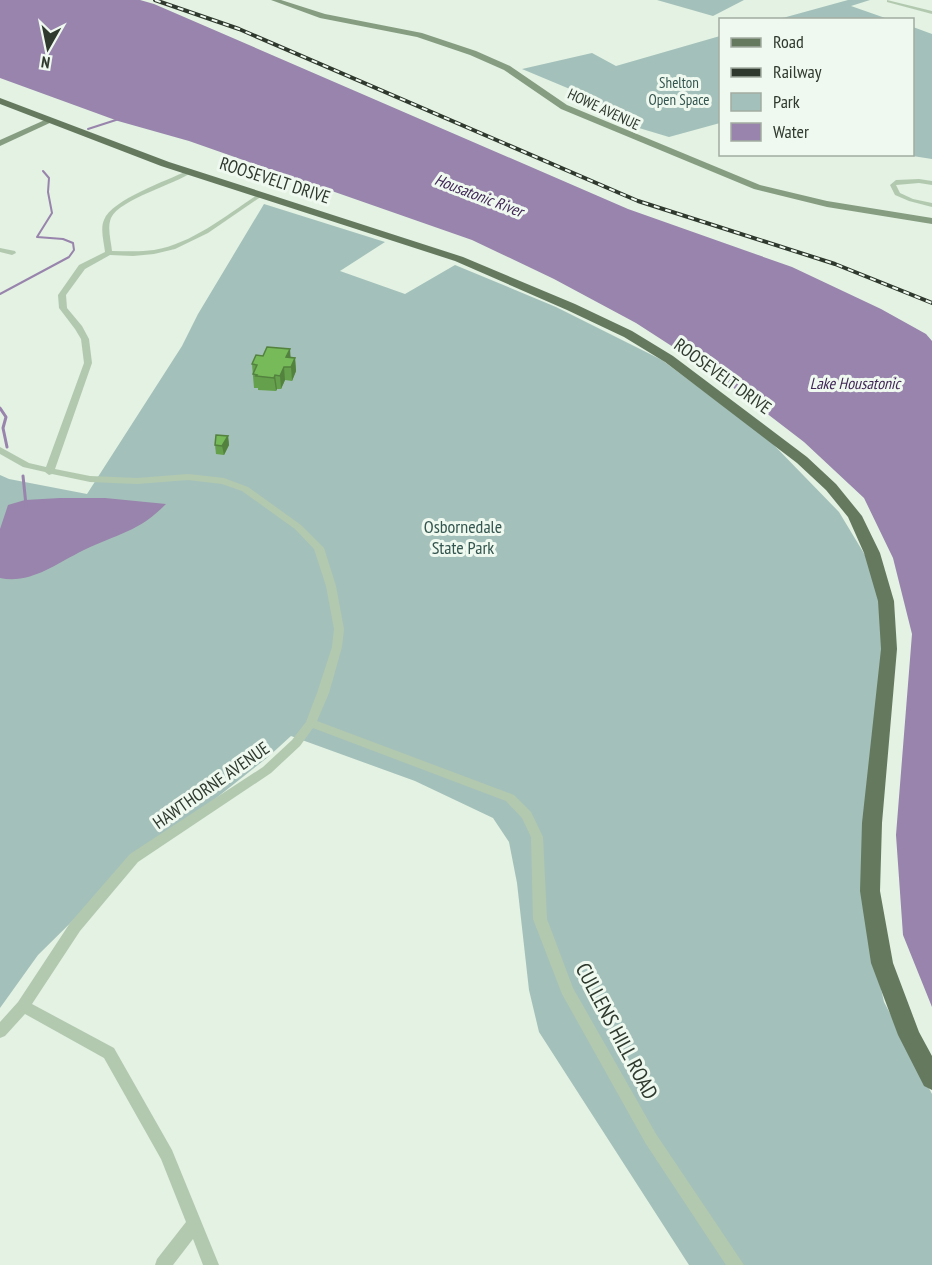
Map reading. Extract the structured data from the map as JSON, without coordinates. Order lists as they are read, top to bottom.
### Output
{
  "streets": {
    "main road": ["HOWE AVENUE", "ROOSEVELT DRIVE"],
    "street": ["HAWTHORNE AVENUE", "CULLENS HILL ROAD"]
  },
  "crossings": [
    ["HAWTHORNE AVENUE", "CULLENS HILL ROAD"]
  ],
  "water": ["Housatonic River", "Lake Housatonic"],
  "parks": ["Shelton Open Space", "Osbornedale State Park"],
  "legend": [
    "Road",
    "Railway",
    "Park",
    "Water"
  ],
  "north": "bottom"
}
